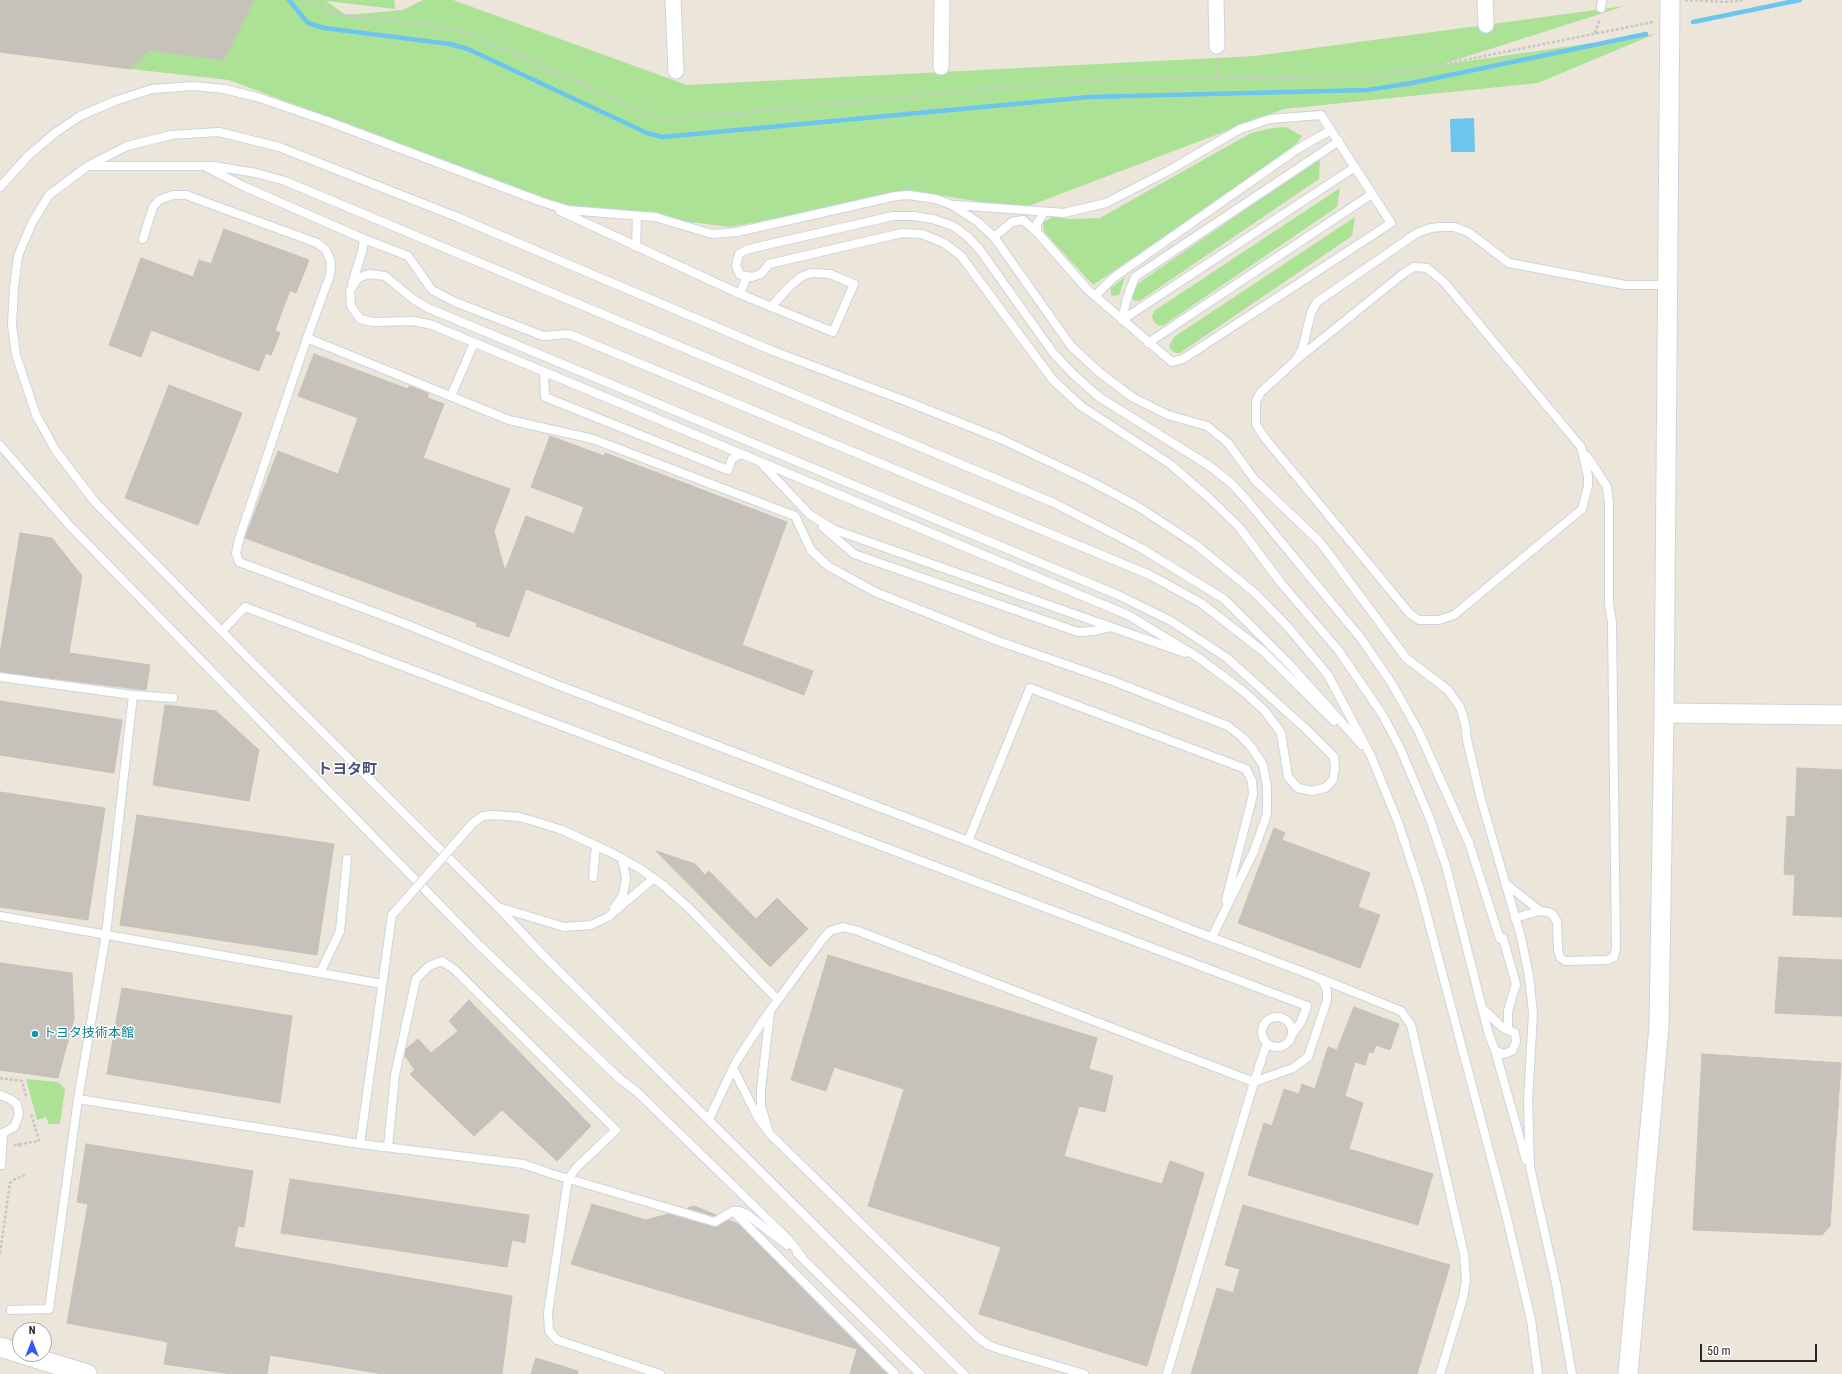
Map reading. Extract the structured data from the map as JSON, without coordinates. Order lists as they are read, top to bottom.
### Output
{
  "districts": ["トヨタ町"],
  "places": ["トヨタ技術本館"],
  "scale_bar": "50 m",
  "north": "top"
}
